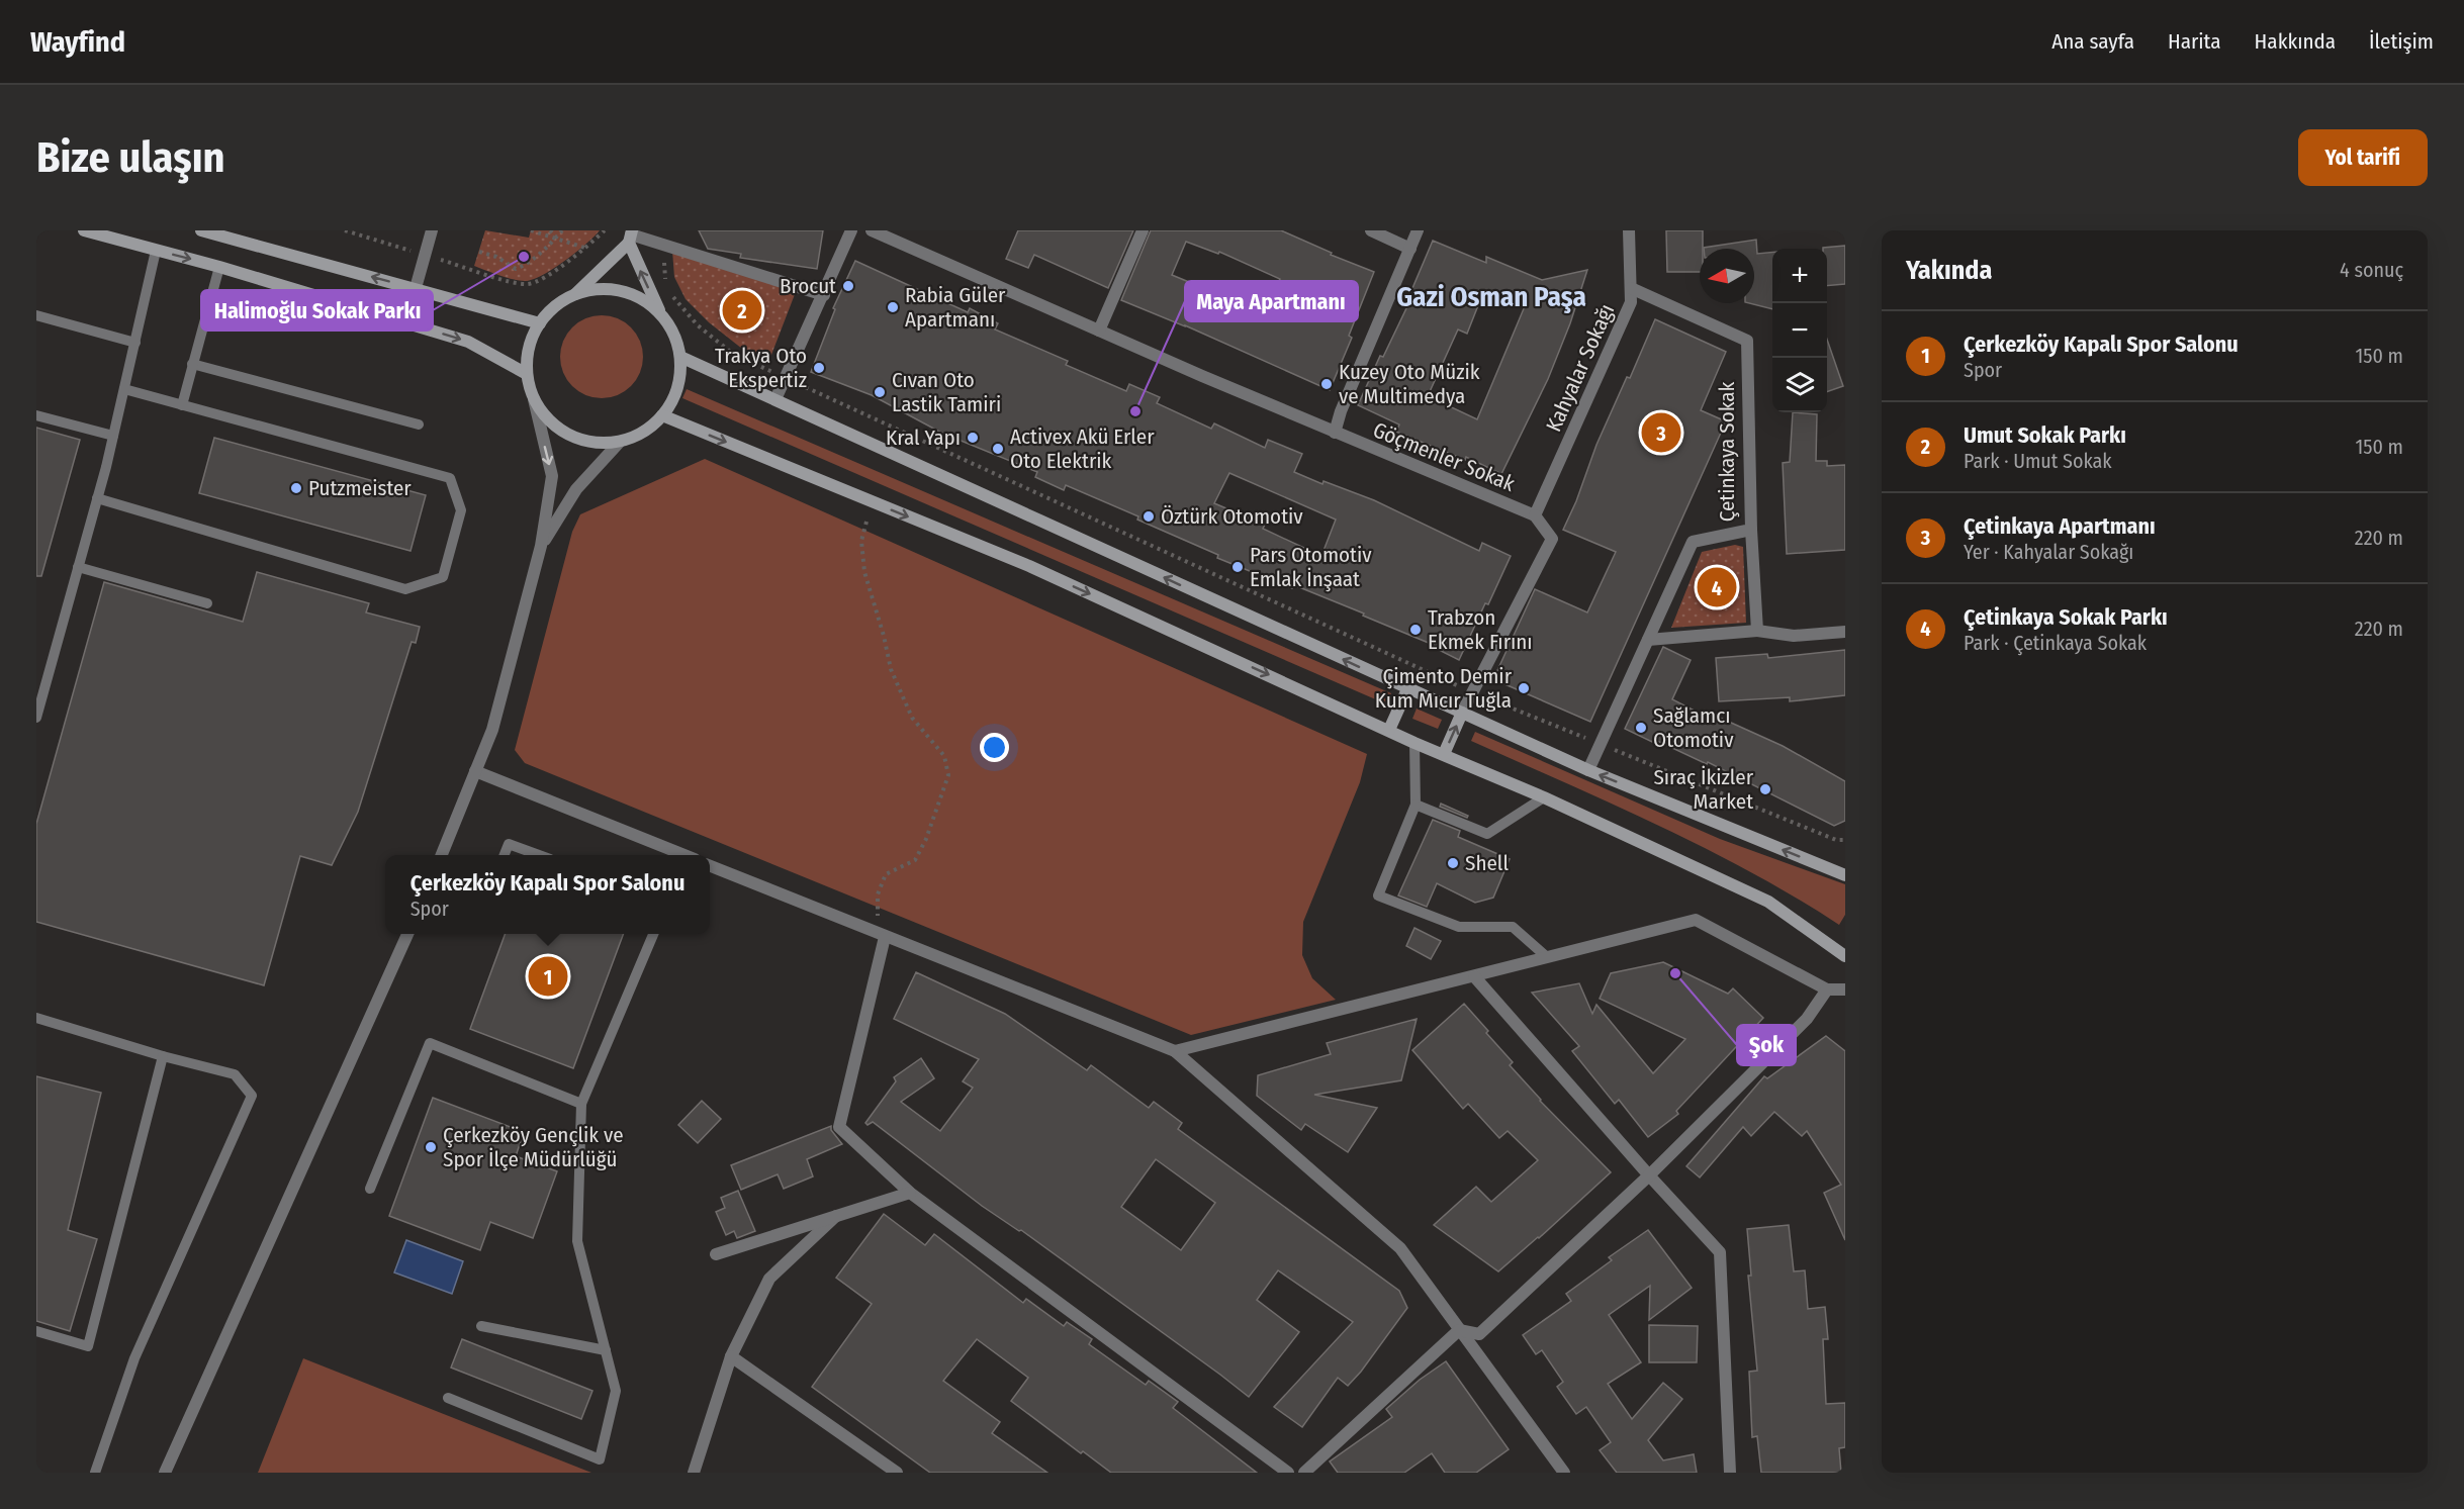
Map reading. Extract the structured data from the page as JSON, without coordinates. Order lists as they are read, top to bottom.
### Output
{
  "streets": {
    "street": ["Kahyalar Sokağı", "Çetinkaya Sokak", "Göçmenler Sokak"]
  },
  "crossings": [
    ["Kahyalar Sokağı", "Çetinkaya Sokak"],
    ["Kahyalar Sokağı", "Göçmenler Sokak"]
  ],
  "districts": ["Gazi Osman Paşa"],
  "places": [
    "Halimoğlu Sokak Parkı",
    "Brocut",
    "Rabia Güler Apartmanı",
    "Trakya Oto Ekspertiz",
    "Kuzey Oto Müzik ve Multimedya",
    "Cıvan Oto Lastik Tamiri",
    "Maya Apartmanı",
    "Kral Yapı",
    "Activex Akü Erler Oto Elektrik",
    "Putzmeister",
    "Öztürk Otomotiv",
    "Pars Otomotiv Emlak İnşaat",
    "Trabzon Ekmek Fırını",
    "Çimento Demir Kum Mıcır Tuğla",
    "Sağlamcı Otomotiv",
    "Sıraç İkizler Market",
    "Shell",
    "Şok",
    "Çerkezköy Gençlik ve Spor İlçe Müdürlüğü"
  ],
  "north": "left",
  "page": {
    "header": "Wayfind",
    "nav": [
      "Ana sayfa",
      "Harita",
      "Hakkında",
      "İletişim"
    ],
    "buttons": "Yol tarifi",
    "title": "Bize ulaşın",
    "heading": ["Yakında", "4 sonuç"],
    "map_buttons": ["+", "−"],
    "pins": [
      "2",
      "3",
      "4",
      "1"
    ],
    "list": [
      {
        "mark": "1",
        "name": "Çerkezköy Kapalı Spor Salonu",
        "note": "Spor",
        "value": "150 m"
      },
      {
        "mark": "2",
        "name": "Umut Sokak Parkı",
        "note": "Park · Umut Sokak",
        "value": "150 m"
      },
      {
        "mark": "3",
        "name": "Çetinkaya Apartmanı",
        "note": "Yer · Kahyalar Sokağı",
        "value": "220 m"
      },
      {
        "mark": "4",
        "name": "Çetinkaya Sokak Parkı",
        "note": "Park · Çetinkaya Sokak",
        "value": "220 m"
      }
    ],
    "popup": ["Çerkezköy Kapalı Spor Salonu", "Spor"]
  }
}
